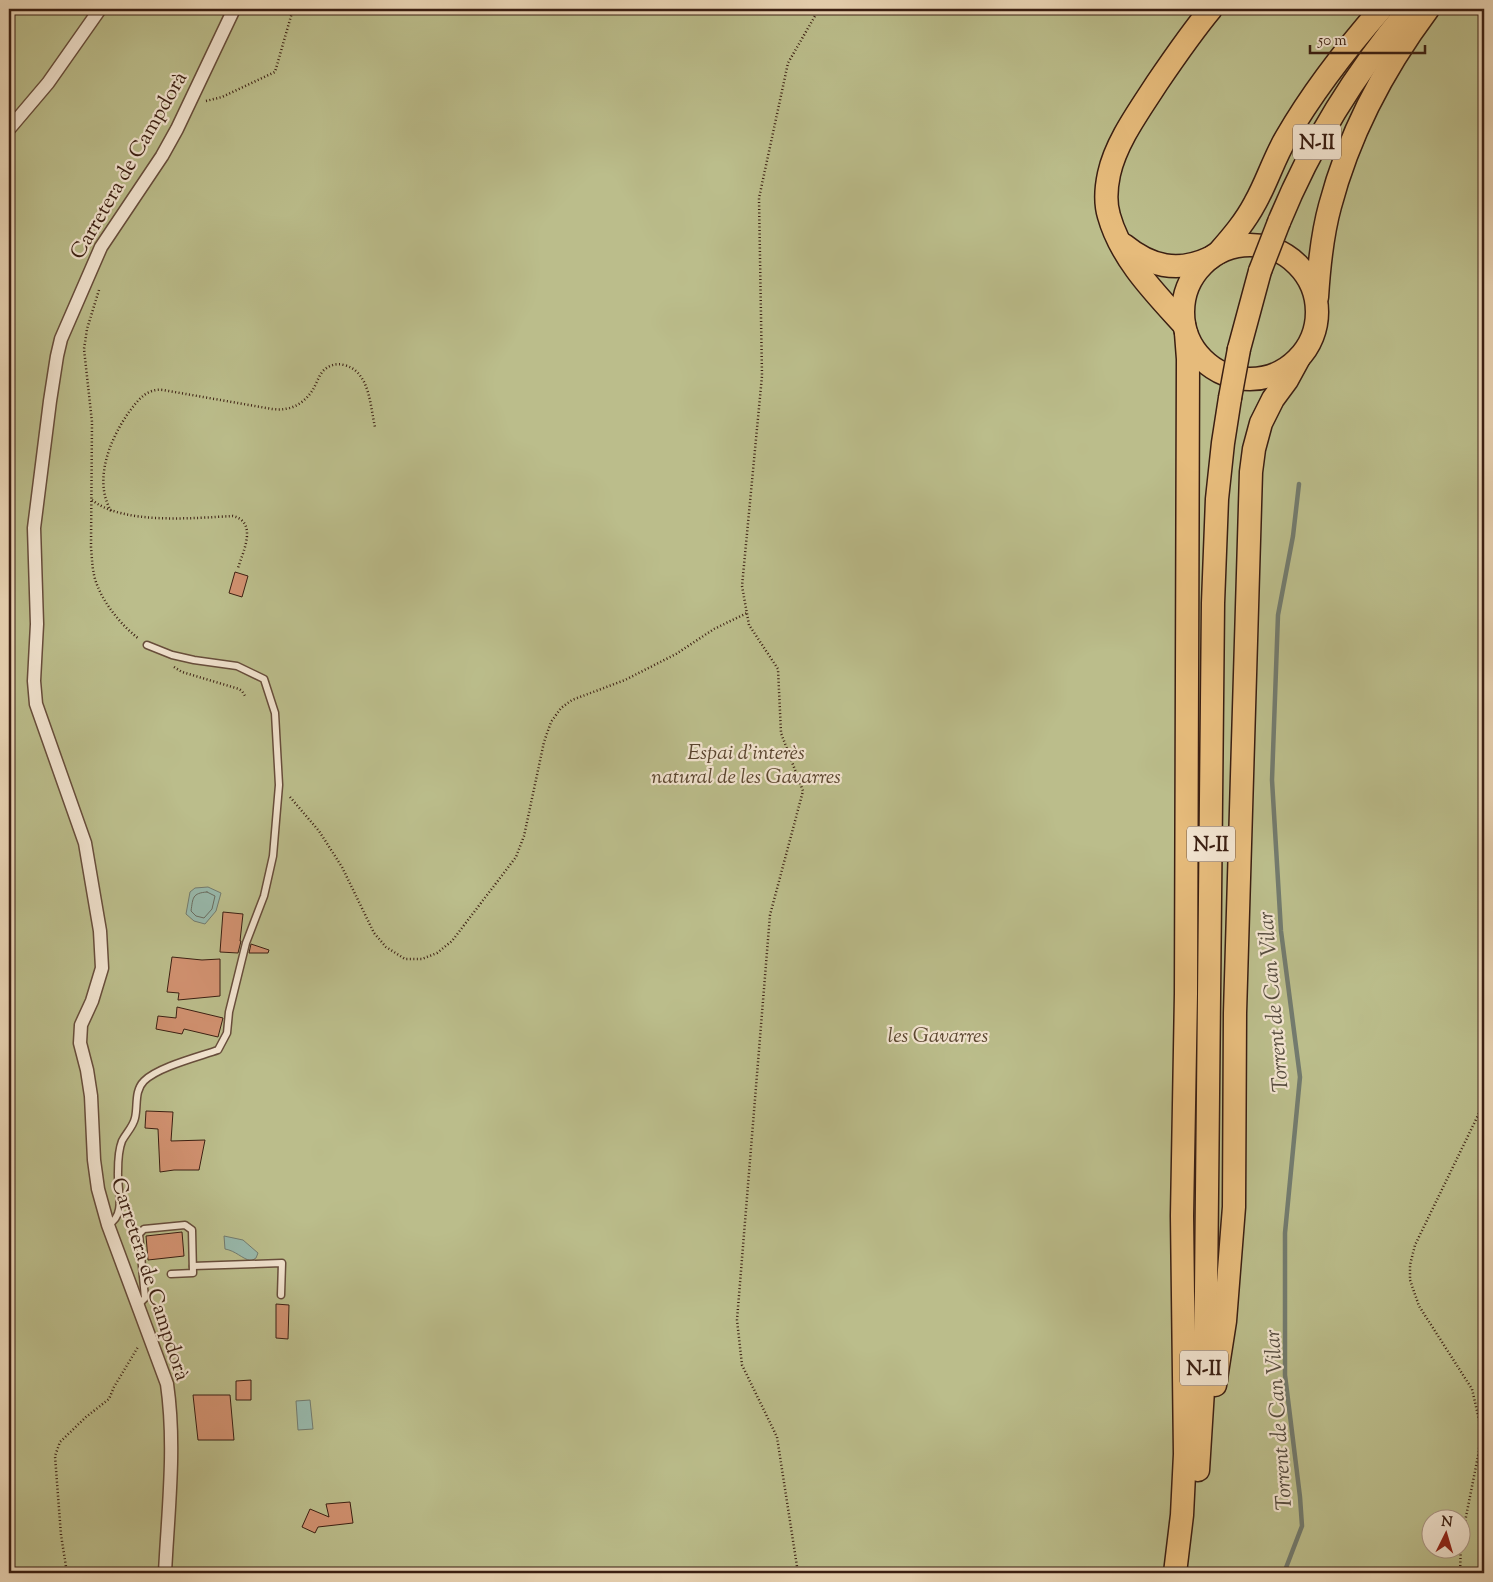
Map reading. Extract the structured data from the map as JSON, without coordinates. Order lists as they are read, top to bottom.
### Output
{
  "streets": {
    "highway": ["N-II"],
    "street": ["Carretera de Campdorà"]
  },
  "water": ["Torrent de Can Vilar"],
  "parks": ["Espai d'interès natural de les Gavarres", "les Gavarres"],
  "scale_bar": "50 m",
  "north": "top"
}
